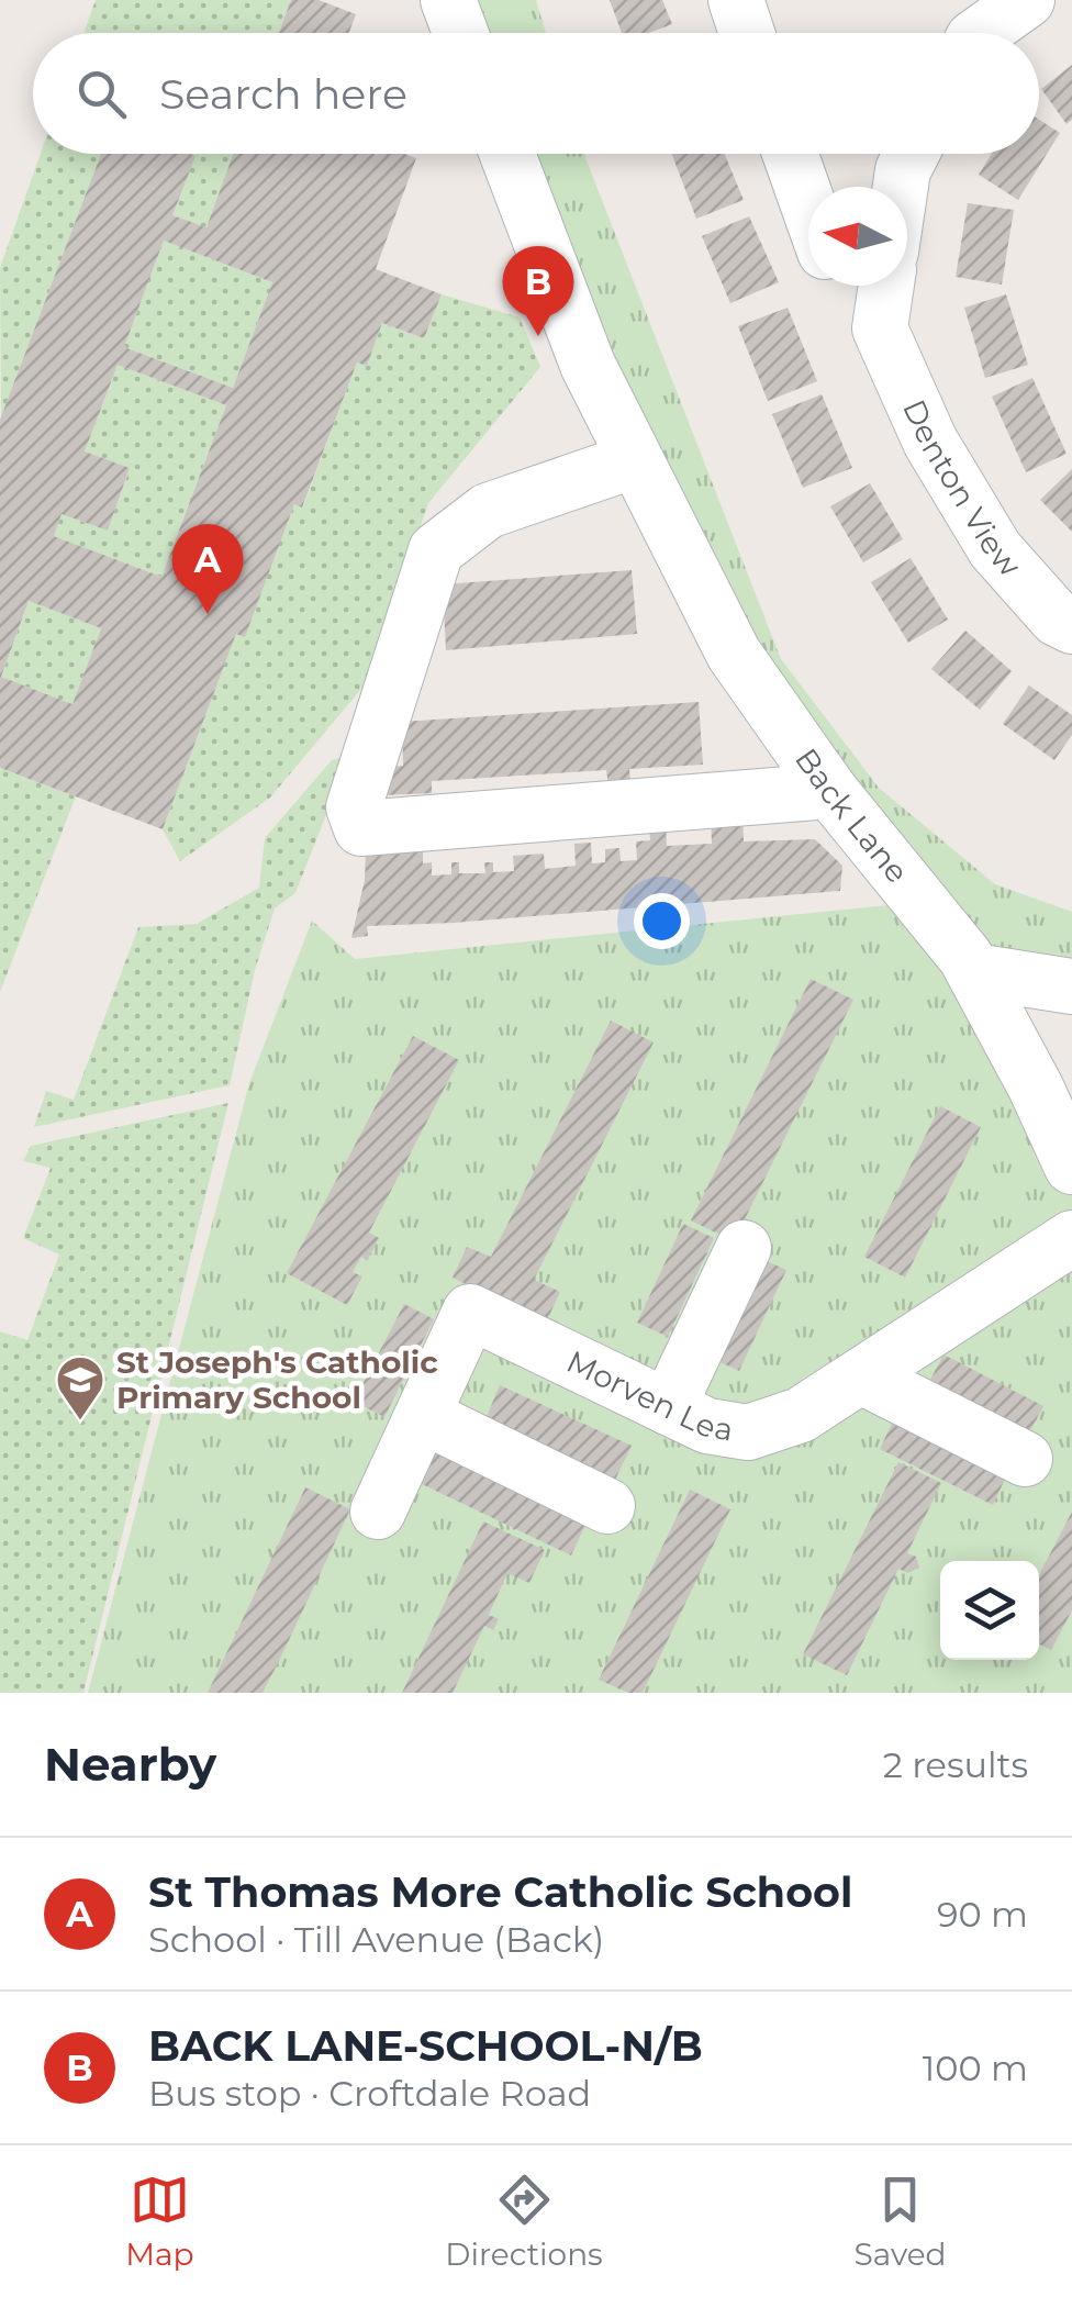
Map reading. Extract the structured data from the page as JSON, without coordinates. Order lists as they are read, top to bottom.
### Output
{
  "streets": {
    "street": ["Denton View", "Back Lane", "Morven Lea"]
  },
  "places": {
    "school or university": ["St Joseph's Catholic Primary School"]
  },
  "north": "left",
  "page": {
    "search": "Search here",
    "pins": ["B", "A"],
    "heading": ["Nearby", "2 results"],
    "list": [
      {
        "mark": "A",
        "name": "St Thomas More Catholic School",
        "note": "School · Till Avenue (Back)",
        "value": "90 m"
      },
      {
        "mark": "B",
        "name": "BACK LANE-SCHOOL-N/B",
        "note": "Bus stop · Croftdale Road",
        "value": "100 m"
      }
    ],
    "nav": ["Map", "Directions", "Saved"]
  }
}
